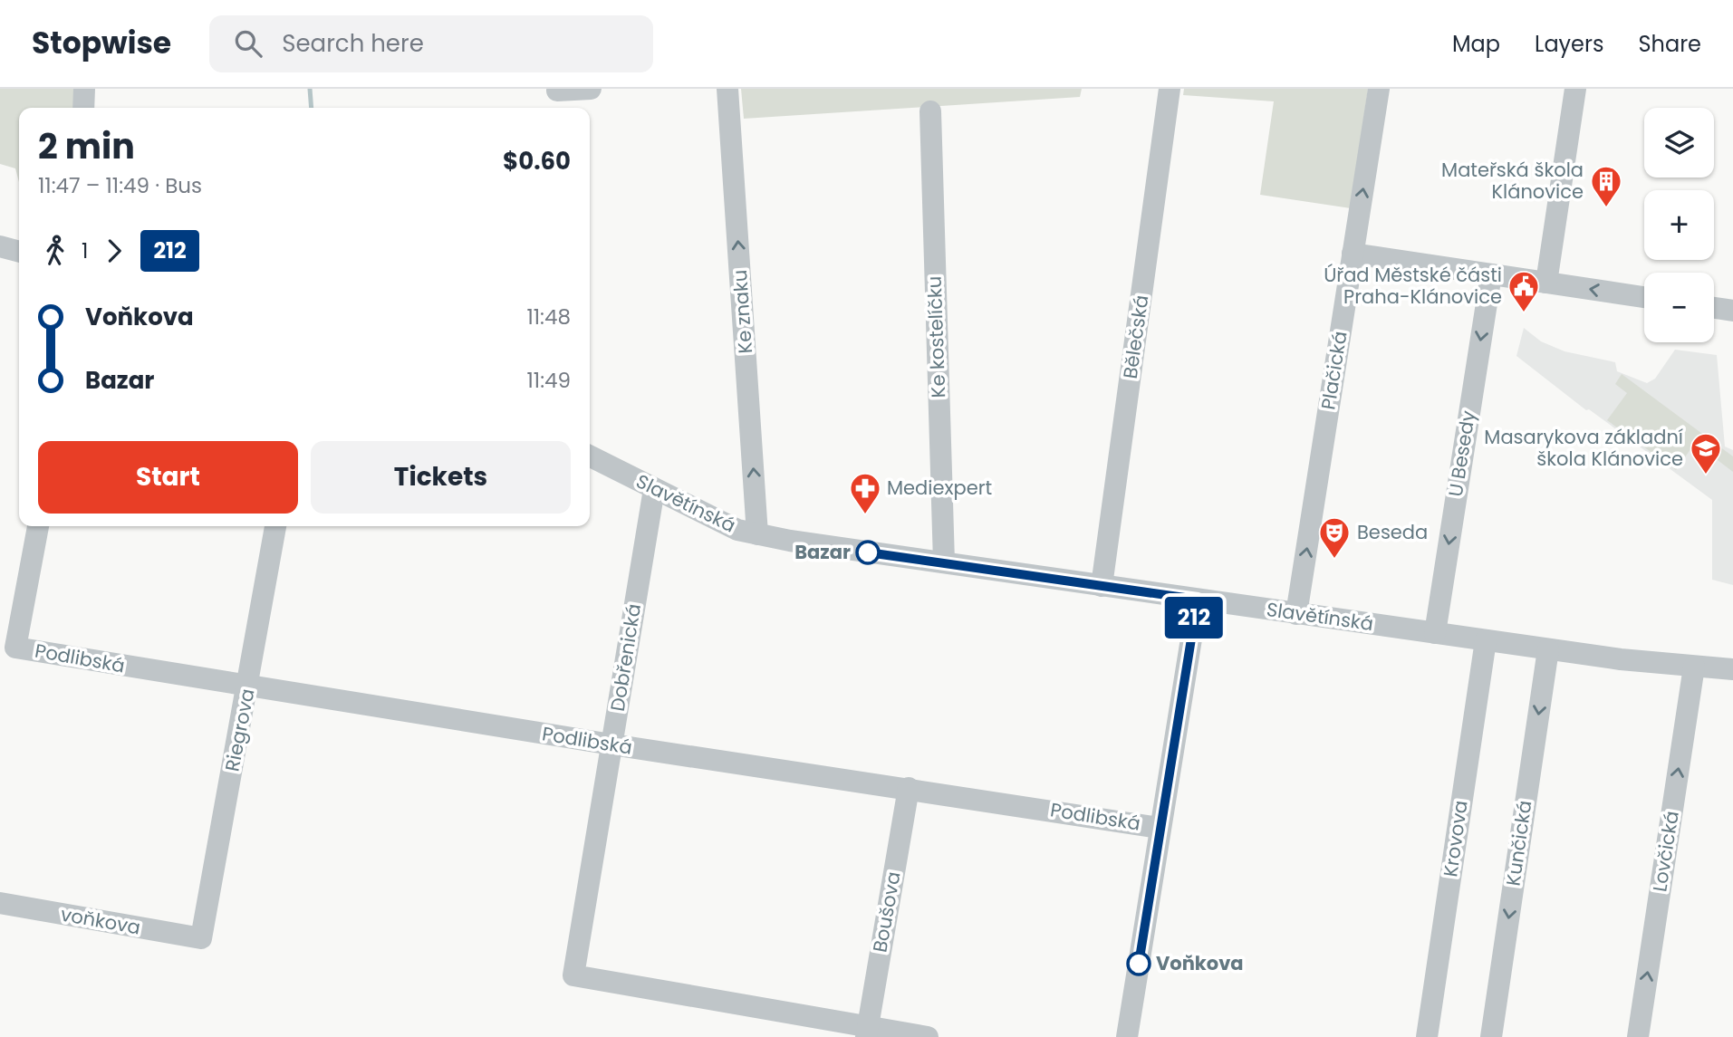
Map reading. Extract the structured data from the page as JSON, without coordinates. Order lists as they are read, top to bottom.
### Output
{
  "streets": {
    "street": [
      "Ke znaku",
      "Ke kostelíčku",
      "Bělečská",
      "Plačická",
      "U Besedy",
      "Slavětínská",
      "Dobřenická",
      "Podlibská",
      "Riegrova",
      "Krovova",
      "Kunčická",
      "Lovčická",
      "Boušova",
      "voňkova"
    ]
  },
  "crossings": [
    ["Ke znaku", "Slavětínská"],
    ["Ke kostelíčku", "Slavětínská"],
    ["Bělečská", "Slavětínská"],
    ["Plačická", "Slavětínská"],
    ["U Besedy", "Slavětínská"],
    ["Slavětínská", "Dobřenická"],
    ["Slavětínská", "Krovova"],
    ["Slavětínská", "Kunčická"],
    ["Slavětínská", "Lovčická"],
    ["Dobřenická", "Podlibská"],
    ["Dobřenická", "Boušova"],
    ["Podlibská", "Riegrova"],
    ["Podlibská", "Boušova"],
    ["Riegrova", "voňkova"]
  ],
  "one_way": [
    "Ke znaku",
    "U Besedy",
    "Kunčická",
    "Lovčická"
  ],
  "places": {
    "building": ["Mateřská škola Klánovice"],
    "public building": ["Úřad Městské části Praha-Klánovice"],
    "school or university": ["Masarykova základní škola Klánovice"],
    "pharmacy": ["Mediexpert"],
    "other": ["Bazar", "Voňkova"],
    "theatre": ["Beseda"]
  },
  "lines": ["bus line 212"],
  "page": {
    "header": "Stopwise",
    "search": "Search here",
    "nav": ["Map", "Layers", "Share"],
    "on_map": "212",
    "map_buttons": ["+", "−"],
    "heading": ["2 min", "11:47 – 11:49 · Bus", "$0.60"],
    "legs": ["1", "212"],
    "list": [
      {
        "name": "Voňkova",
        "value": "11:48"
      },
      {
        "name": "Bazar",
        "value": "11:49"
      }
    ],
    "buttons": ["Start", "Tickets"]
  }
}
